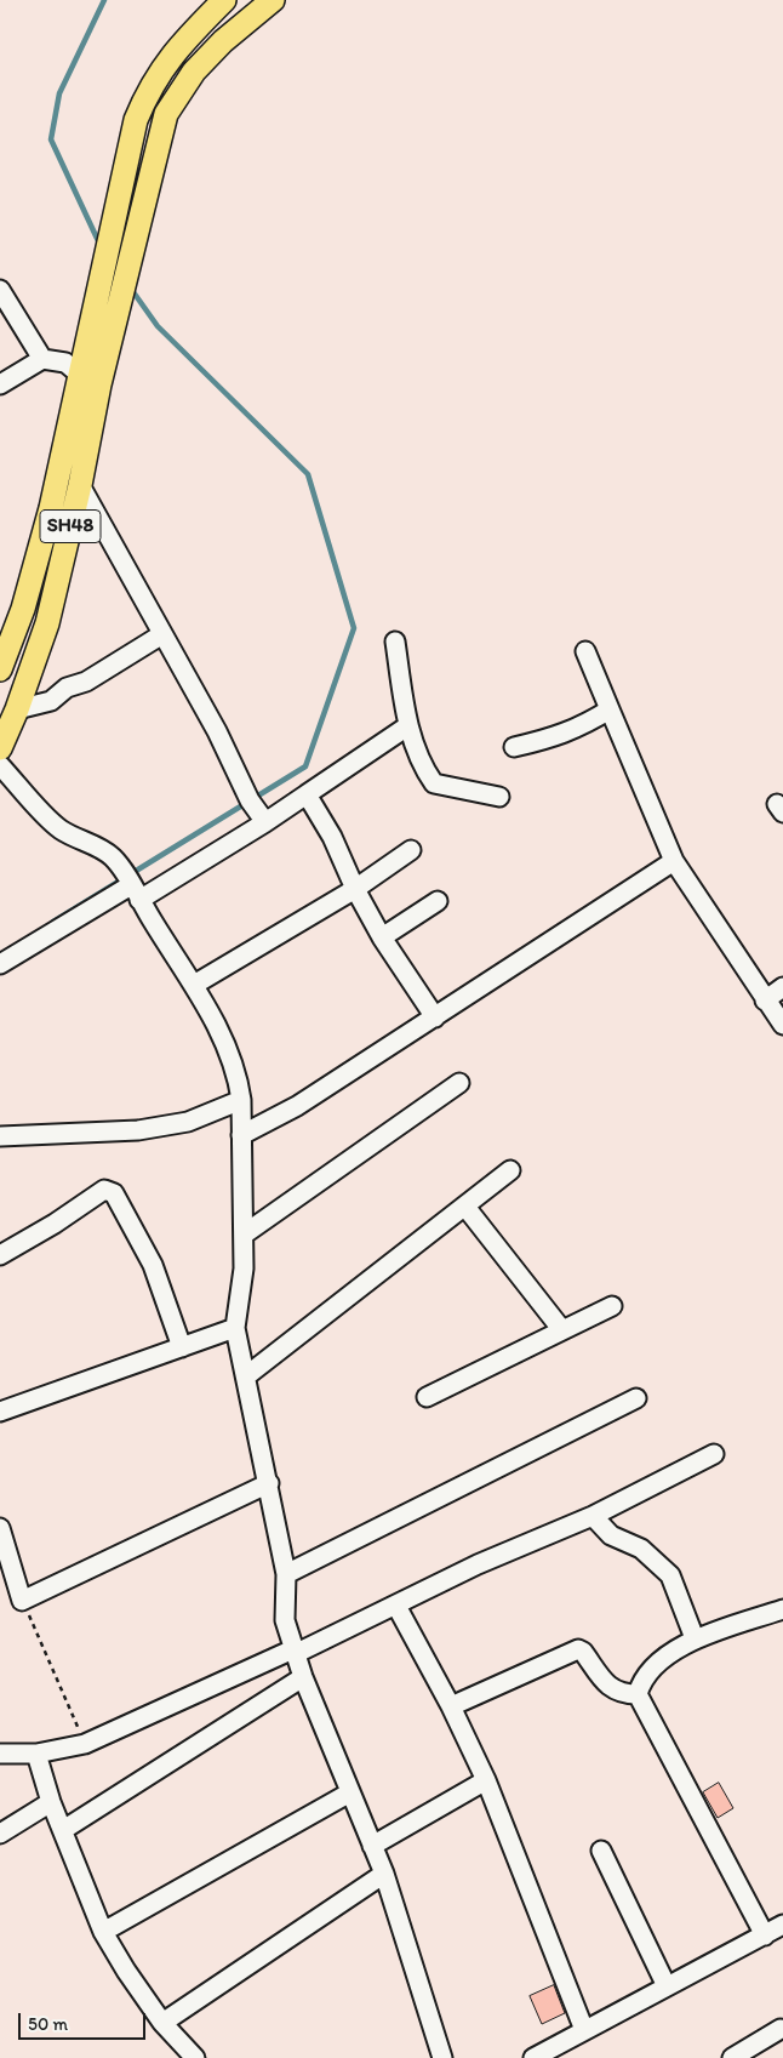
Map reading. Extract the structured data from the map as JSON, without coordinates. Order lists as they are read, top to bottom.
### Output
{
  "streets": {
    "main road": ["SH48"]
  },
  "scale_bar": "50 m"
}
